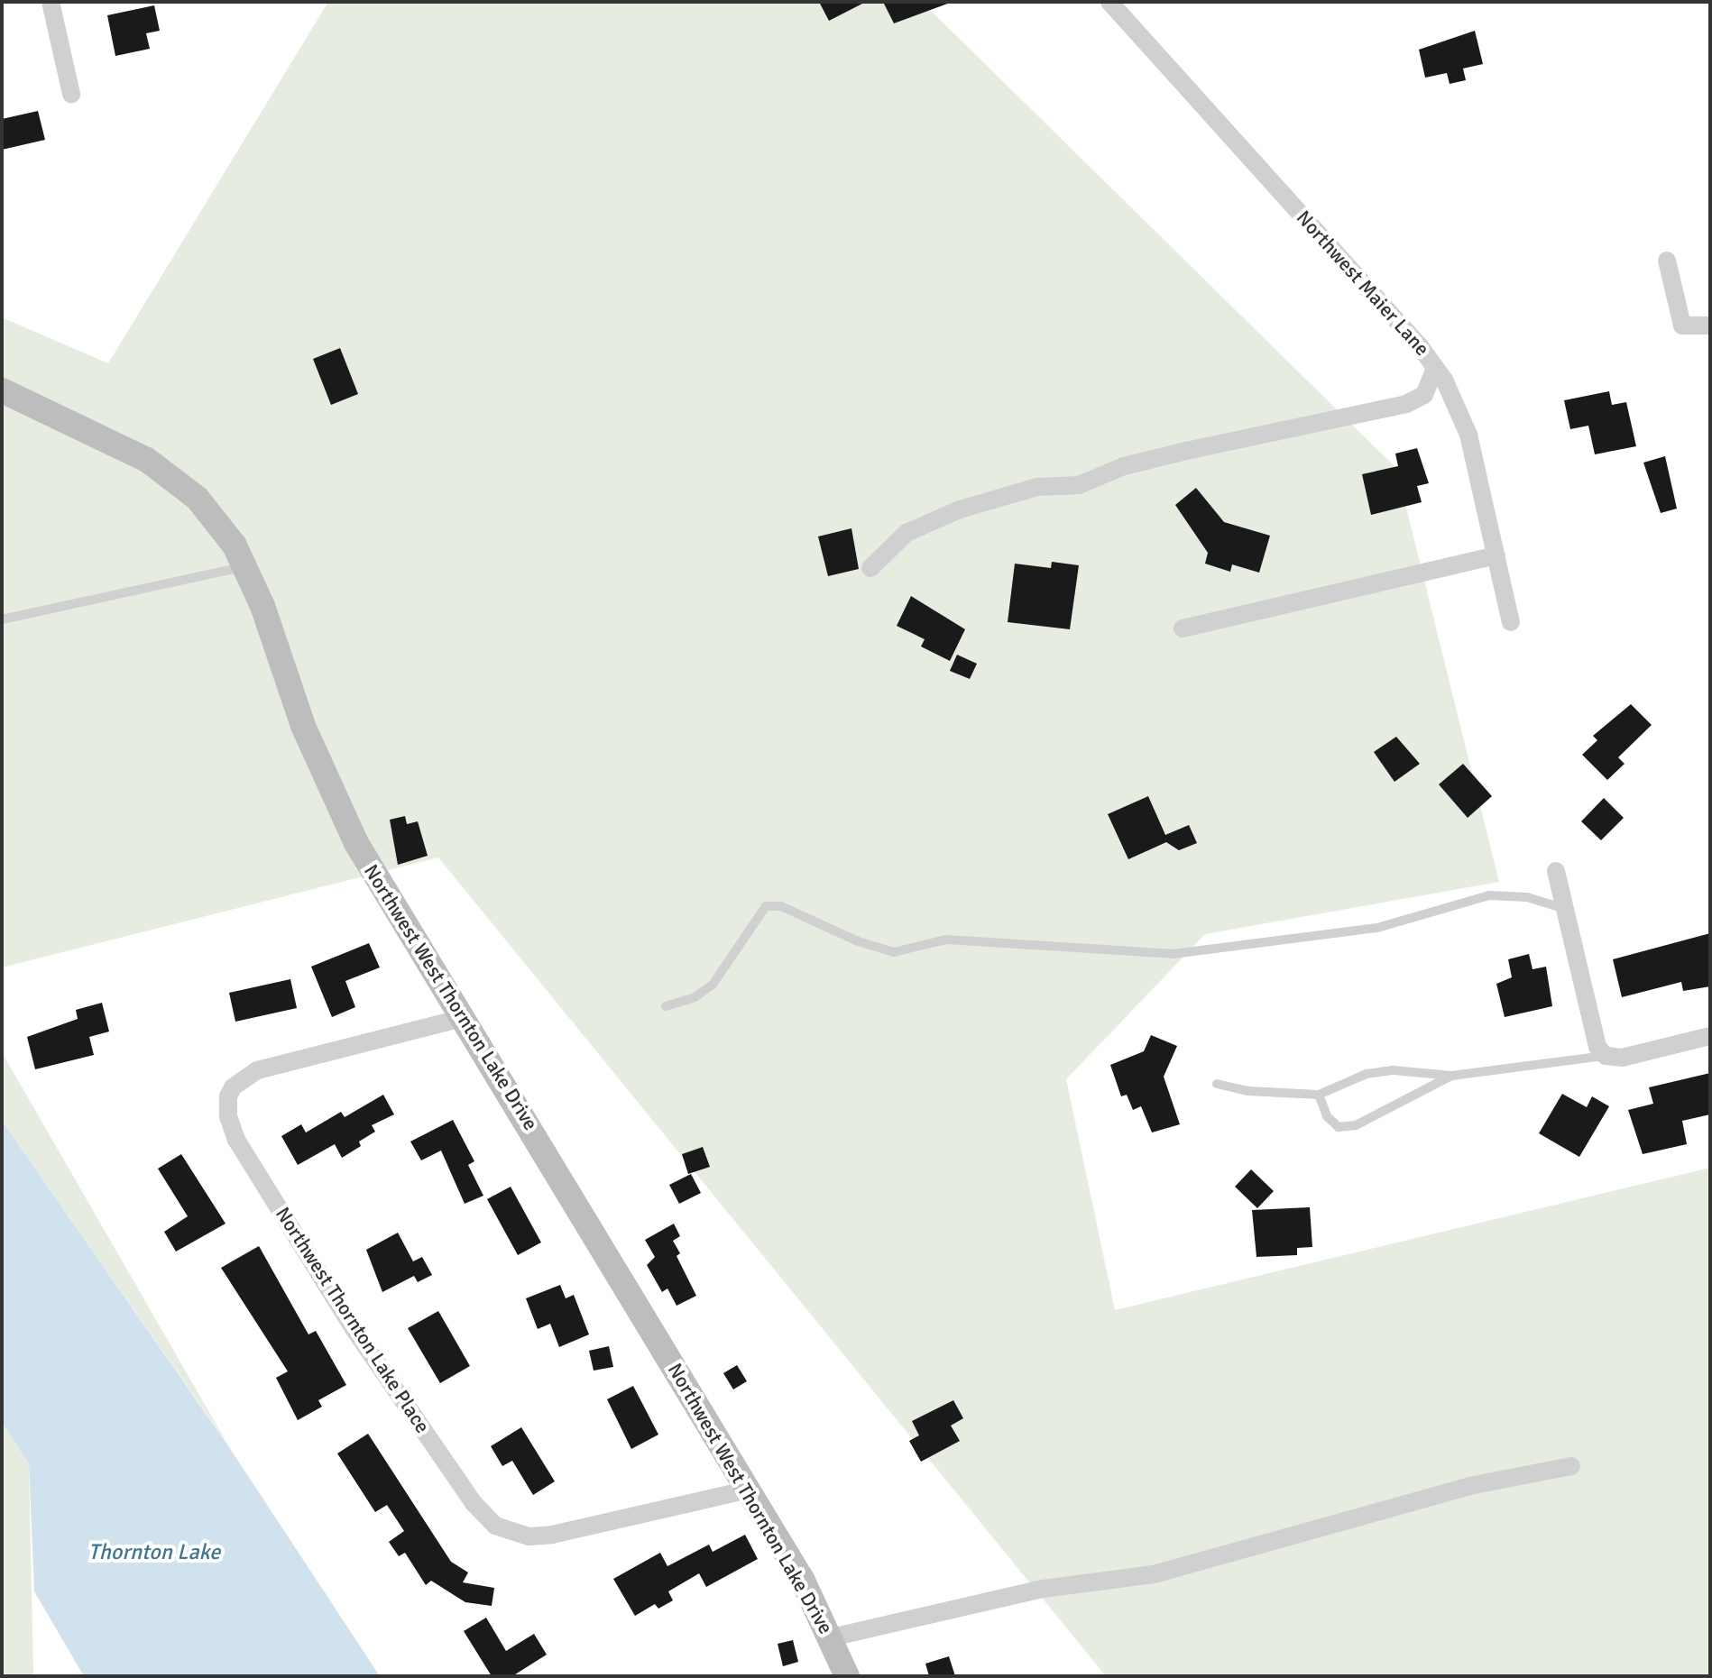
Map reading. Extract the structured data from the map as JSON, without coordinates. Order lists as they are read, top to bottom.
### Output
{
  "streets": {
    "street": ["Northwest Maier Lane", "Northwest West Thornton Lake Drive", "Northwest Thornton Lake Place"]
  },
  "crossings": [
    ["Northwest West Thornton Lake Drive", "Northwest Thornton Lake Place"]
  ],
  "water": ["Thornton Lake"]
}
